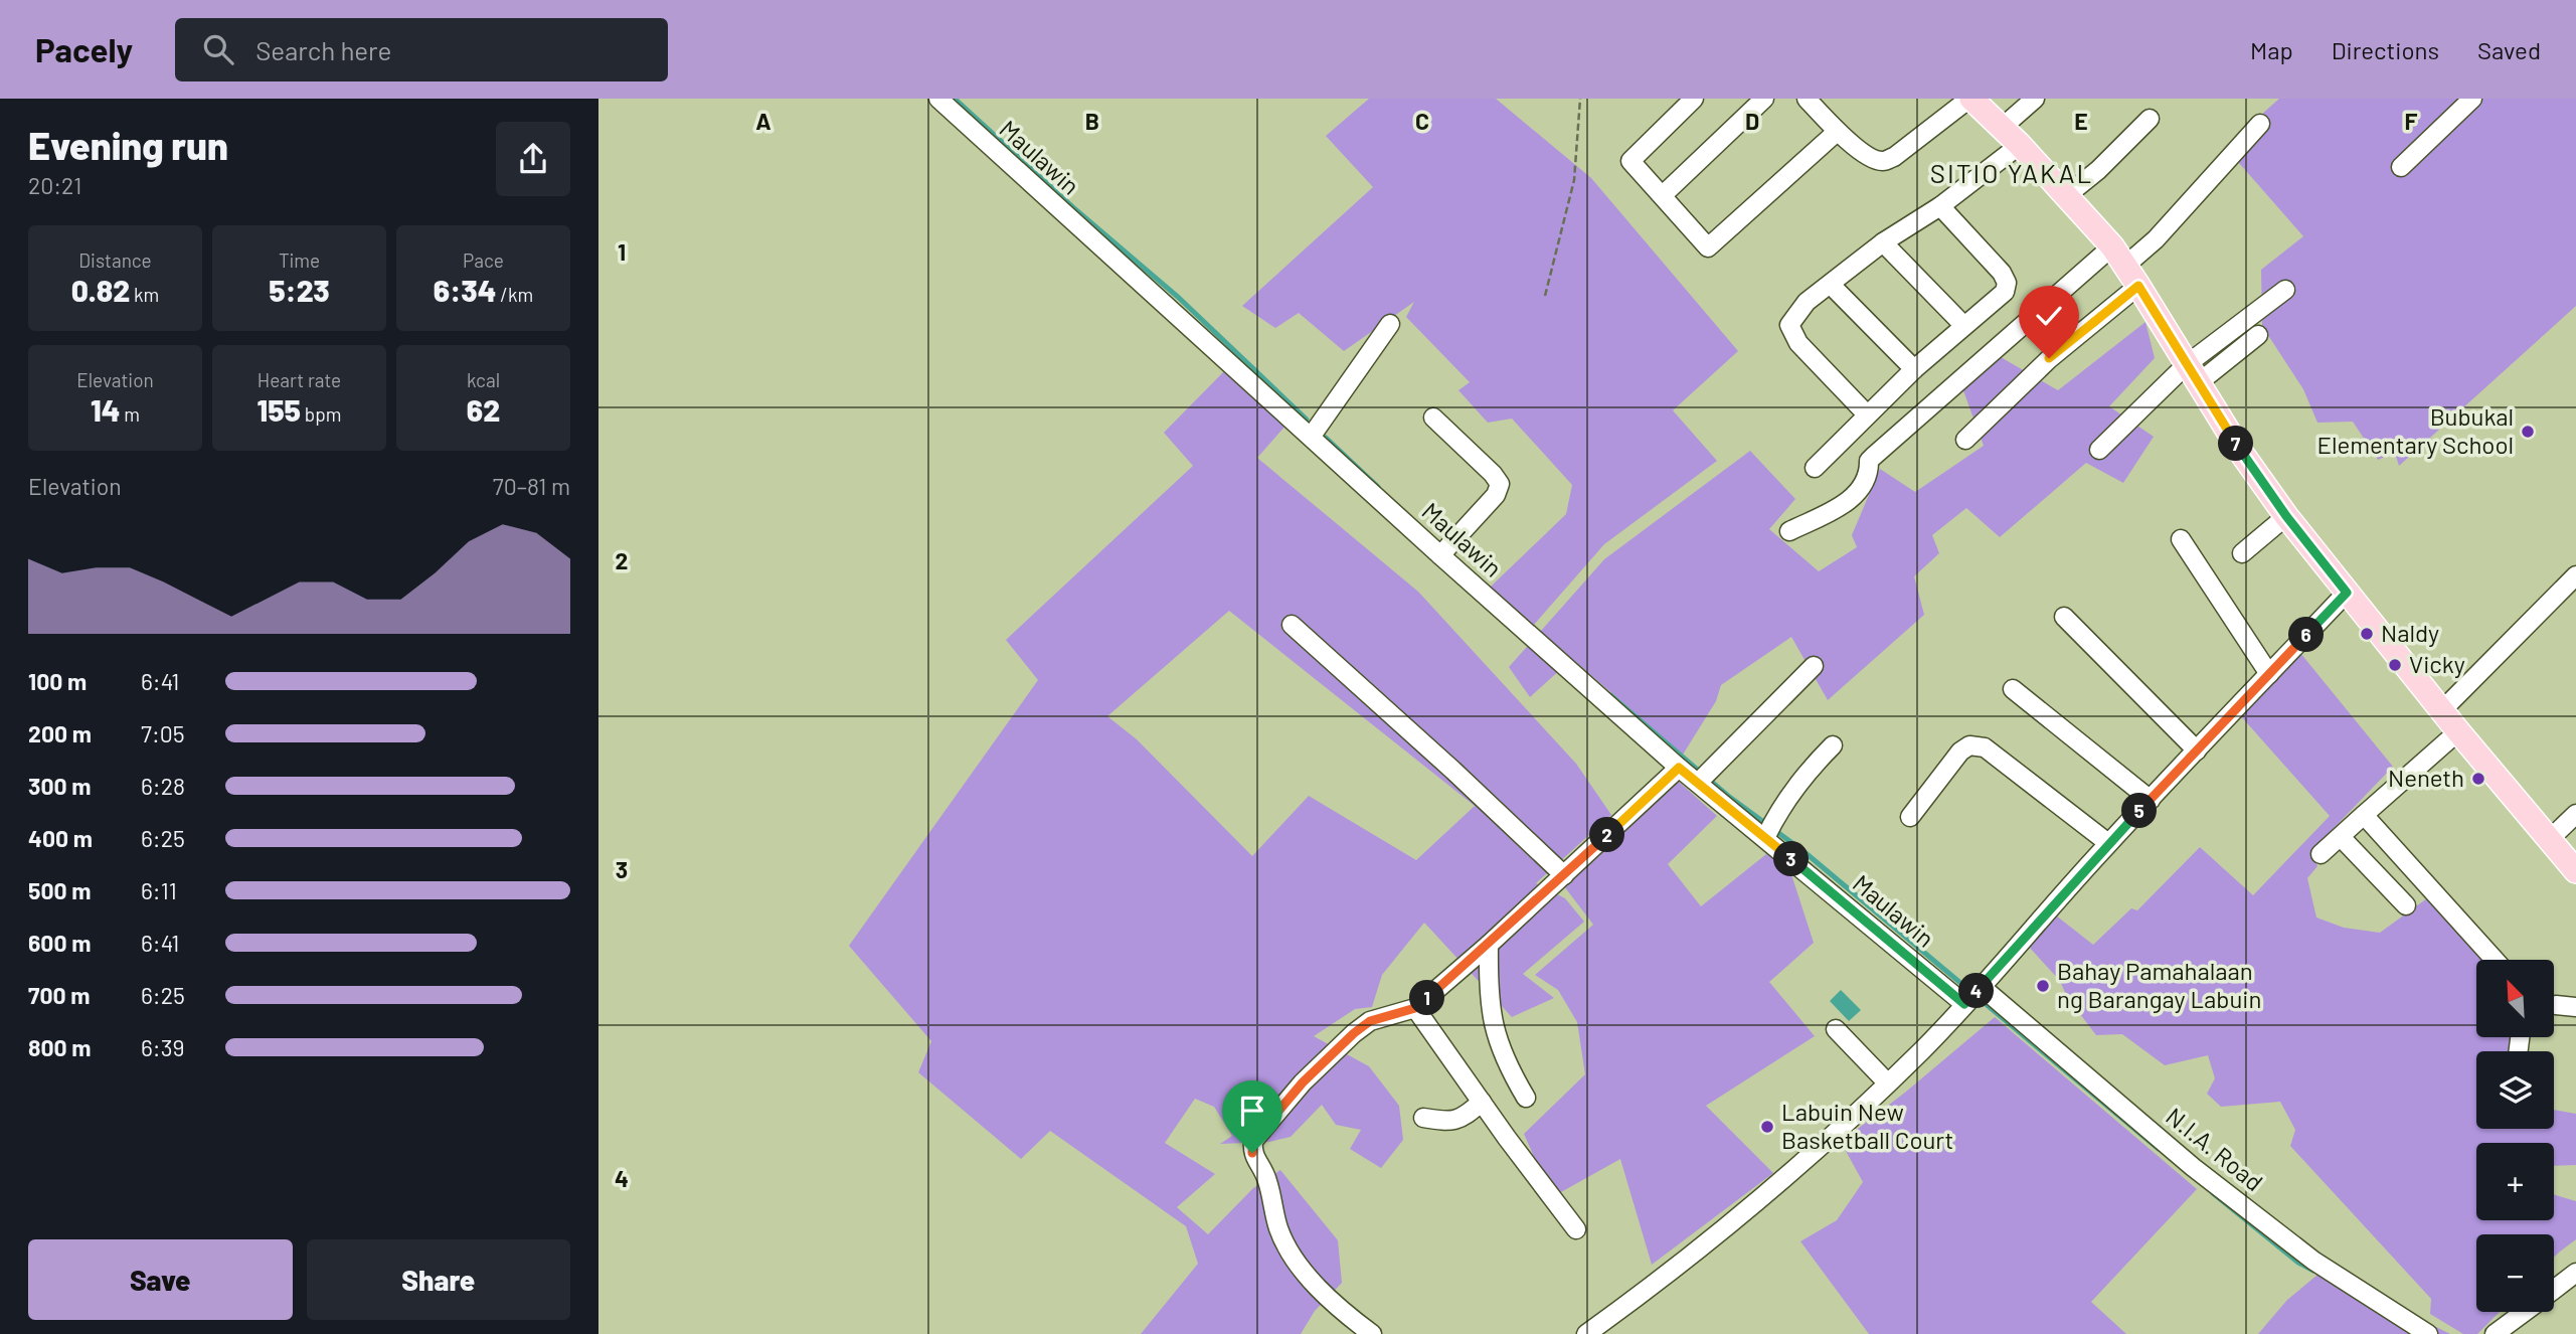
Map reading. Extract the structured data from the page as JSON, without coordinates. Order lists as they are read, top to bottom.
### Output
{
  "streets": {
    "street": ["Maulawin", "N.I.A. Road"]
  },
  "districts": ["SITIO YAKAL"],
  "places": [
    "Bubukal Elementary School",
    "Naldy",
    "Vicky",
    "Neneth",
    "Bahay Pamahalaan ng Barangay Labuin",
    "Labuin New Basketball Court"
  ],
  "north": "top left",
  "page": {
    "header": "Pacely",
    "search": "Search here",
    "nav": ["Map", "Directions", "Saved"],
    "heading": ["Evening run", "20:21"],
    "stats": [
      ["Distance", "0.82 km"],
      ["Time", "5:23"],
      ["Pace", "6:34 /km"],
      ["Elevation", "14 m"],
      ["Heart rate", "155 bpm"],
      ["kcal", "62"]
    ],
    "pins": [
      "7",
      "6",
      "5",
      "2",
      "3",
      "4",
      "1"
    ],
    "chart": ["Elevation", "70–81 m"],
    "list": [
      {
        "name": "100 m",
        "note": "6:41"
      },
      {
        "name": "200 m",
        "note": "7:05"
      },
      {
        "name": "300 m",
        "note": "6:28"
      },
      {
        "name": "400 m",
        "note": "6:25"
      },
      {
        "name": "500 m",
        "note": "6:11"
      },
      {
        "name": "600 m",
        "note": "6:41"
      },
      {
        "name": "700 m",
        "note": "6:25"
      },
      {
        "name": "800 m",
        "note": "6:39"
      }
    ],
    "map_buttons": ["+", "−"],
    "buttons": ["Save", "Share"]
  },
  "grid": {
    "columns": [
      "A",
      "B",
      "C",
      "D",
      "E",
      "F"
    ],
    "rows": [
      "1",
      "2",
      "3",
      "4"
    ]
  }
}
